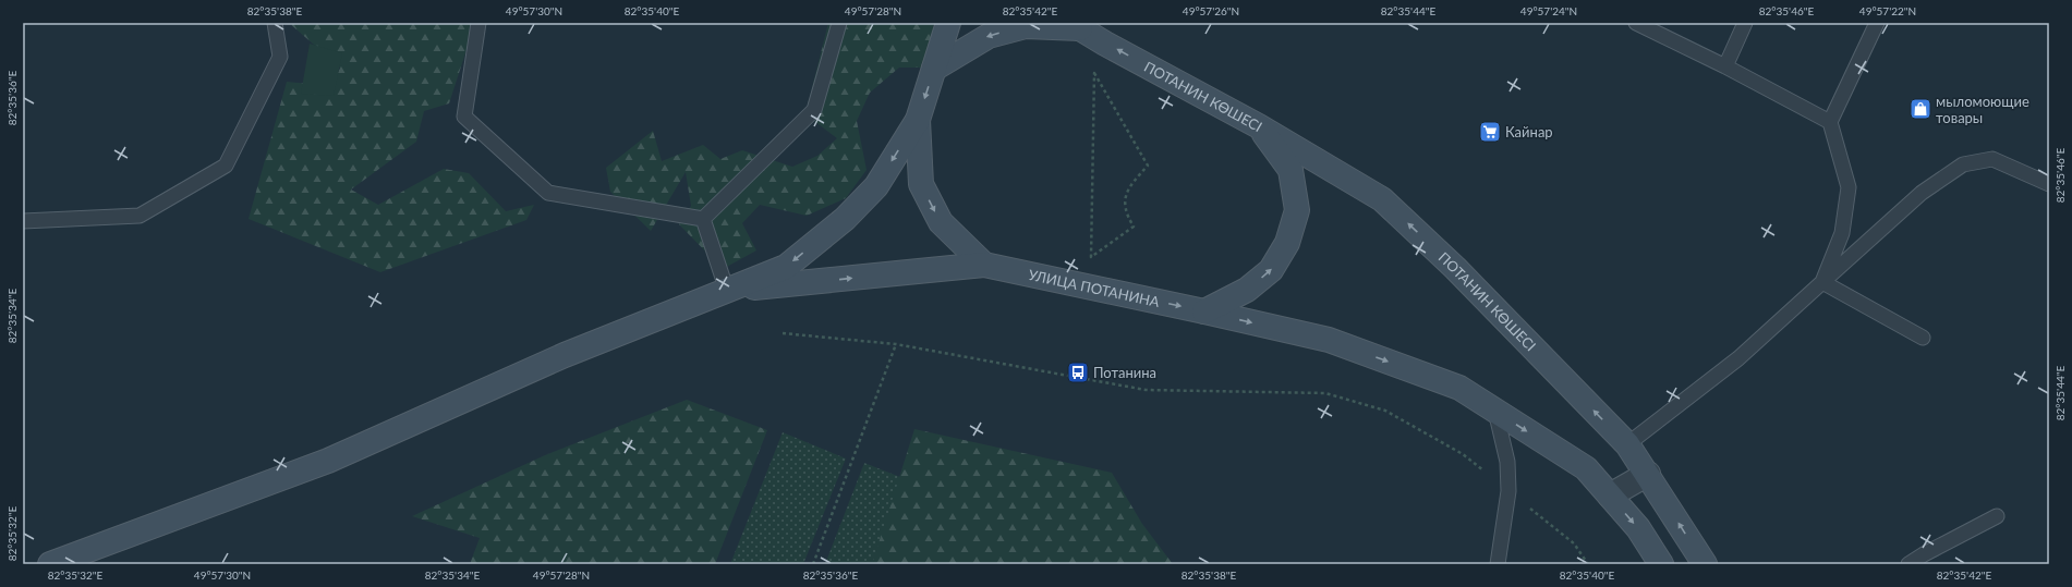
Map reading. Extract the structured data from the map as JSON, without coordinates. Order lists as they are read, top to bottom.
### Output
{
  "streets": {
    "main road": ["ПОТАНИН КӨШЕСІ", "УЛИЦА ПОТАНИНА"]
  },
  "one_way": ["УЛИЦА ПОТАНИНА"],
  "places": {
    "shop": ["мыломоющие товары"],
    "supermarket": ["Кайнар"],
    "bus stop": ["Потанина"]
  },
  "coordinates": [
    "82°35'38\"E",
    "49°57'30\"N",
    "82°35'40\"E",
    "49°57'28\"N",
    "82°35'42\"E",
    "49°57'26\"N",
    "82°35'44\"E",
    "49°57'24\"N",
    "82°35'46\"E",
    "49°57'22\"N",
    "82°35'36\"E",
    "82°35'34\"E",
    "82°35'32\"E"
  ]
}
